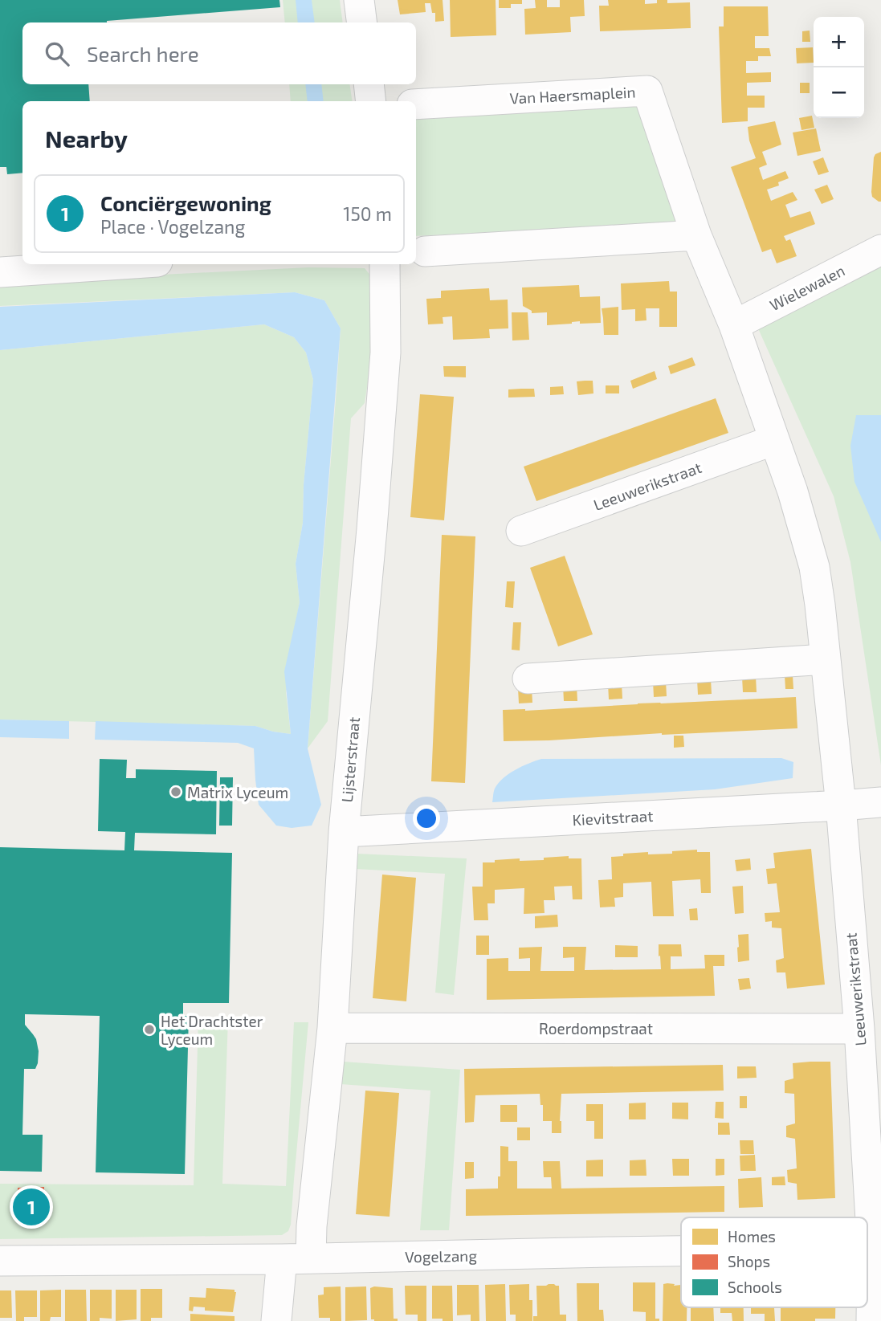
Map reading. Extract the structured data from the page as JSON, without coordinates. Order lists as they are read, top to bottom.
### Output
{
  "streets": {
    "street": [
      "Van Haersmaplein",
      "Wielewalen",
      "Leeuwerikstraat",
      "Lijsterstraat",
      "Kievitstraat",
      "Roerdompstraat",
      "Vogelzang"
    ]
  },
  "crossings": [
    ["Van Haersmaplein", "Wielewalen"],
    ["Van Haersmaplein", "Leeuwerikstraat"],
    ["Wielewalen", "Leeuwerikstraat"],
    ["Leeuwerikstraat", "Kievitstraat"],
    ["Leeuwerikstraat", "Roerdompstraat"],
    ["Lijsterstraat", "Kievitstraat"],
    ["Lijsterstraat", "Roerdompstraat"],
    ["Lijsterstraat", "Vogelzang"]
  ],
  "places": ["Matrix Lyceum", "Het Drachtster Lyceum"],
  "legend": ["Homes", "Shops", "Schools"],
  "page": {
    "map_buttons": ["+", "−"],
    "search": "Search here",
    "heading": "Nearby",
    "list": [
      {
        "mark": "1",
        "name": "Conciërgewoning",
        "note": "Place · Vogelzang",
        "value": "150 m"
      }
    ],
    "pins": "1"
  }
}
